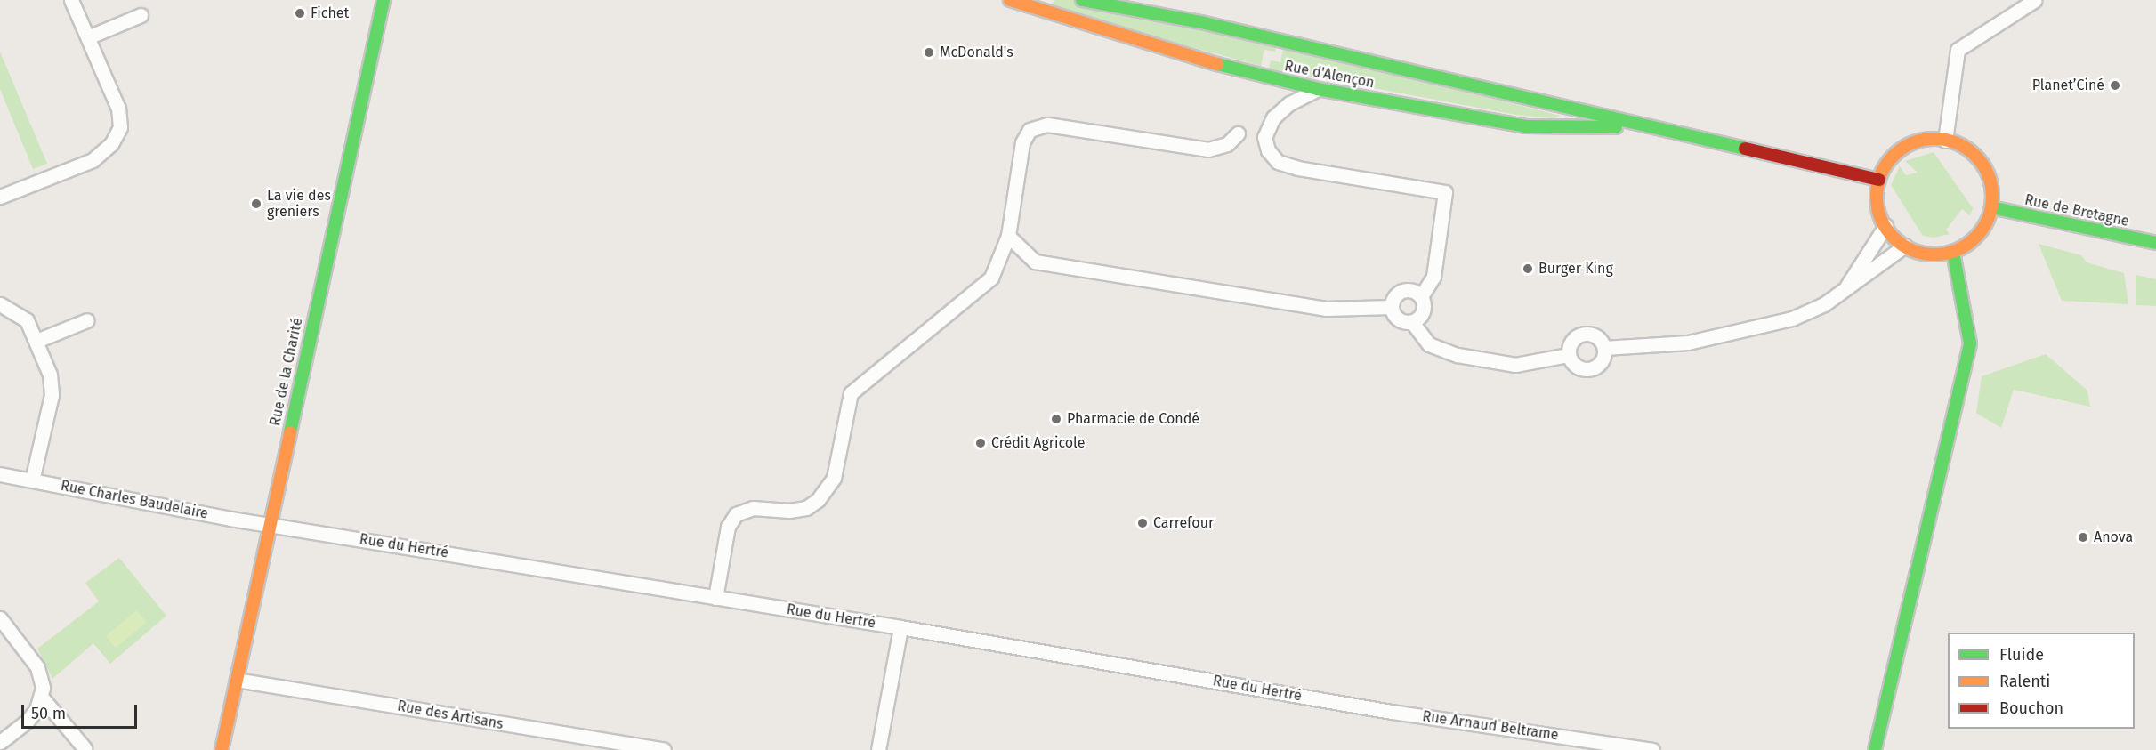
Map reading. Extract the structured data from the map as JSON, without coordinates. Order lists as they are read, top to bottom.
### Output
{
  "streets": {
    "main road": ["Rue d'Alençon", "Rue de Bretagne", "Rue de la Charité"],
    "street": [
      "Rue Charles Baudelaire",
      "Rue du Hertré",
      "Rue des Artisans",
      "Rue Arnaud Beltrame"
    ]
  },
  "crossings": [
    ["Rue d'Alençon", "Rue de Bretagne"],
    ["Rue de la Charité", "Rue Charles Baudelaire"],
    ["Rue de la Charité", "Rue du Hertré"],
    ["Rue de la Charité", "Rue des Artisans"],
    ["Rue Charles Baudelaire", "Rue du Hertré"],
    ["Rue du Hertré", "Rue Arnaud Beltrame"]
  ],
  "places": [
    "Fichet",
    "McDonald's",
    "Planet’Ciné",
    "La vie des greniers",
    "Burger King",
    "Pharmacie de Condé",
    "Crédit Agricole",
    "Carrefour",
    "Anova"
  ],
  "legend": ["Fluide", "Ralenti", "Bouchon"],
  "scale_bar": "50 m"
}
